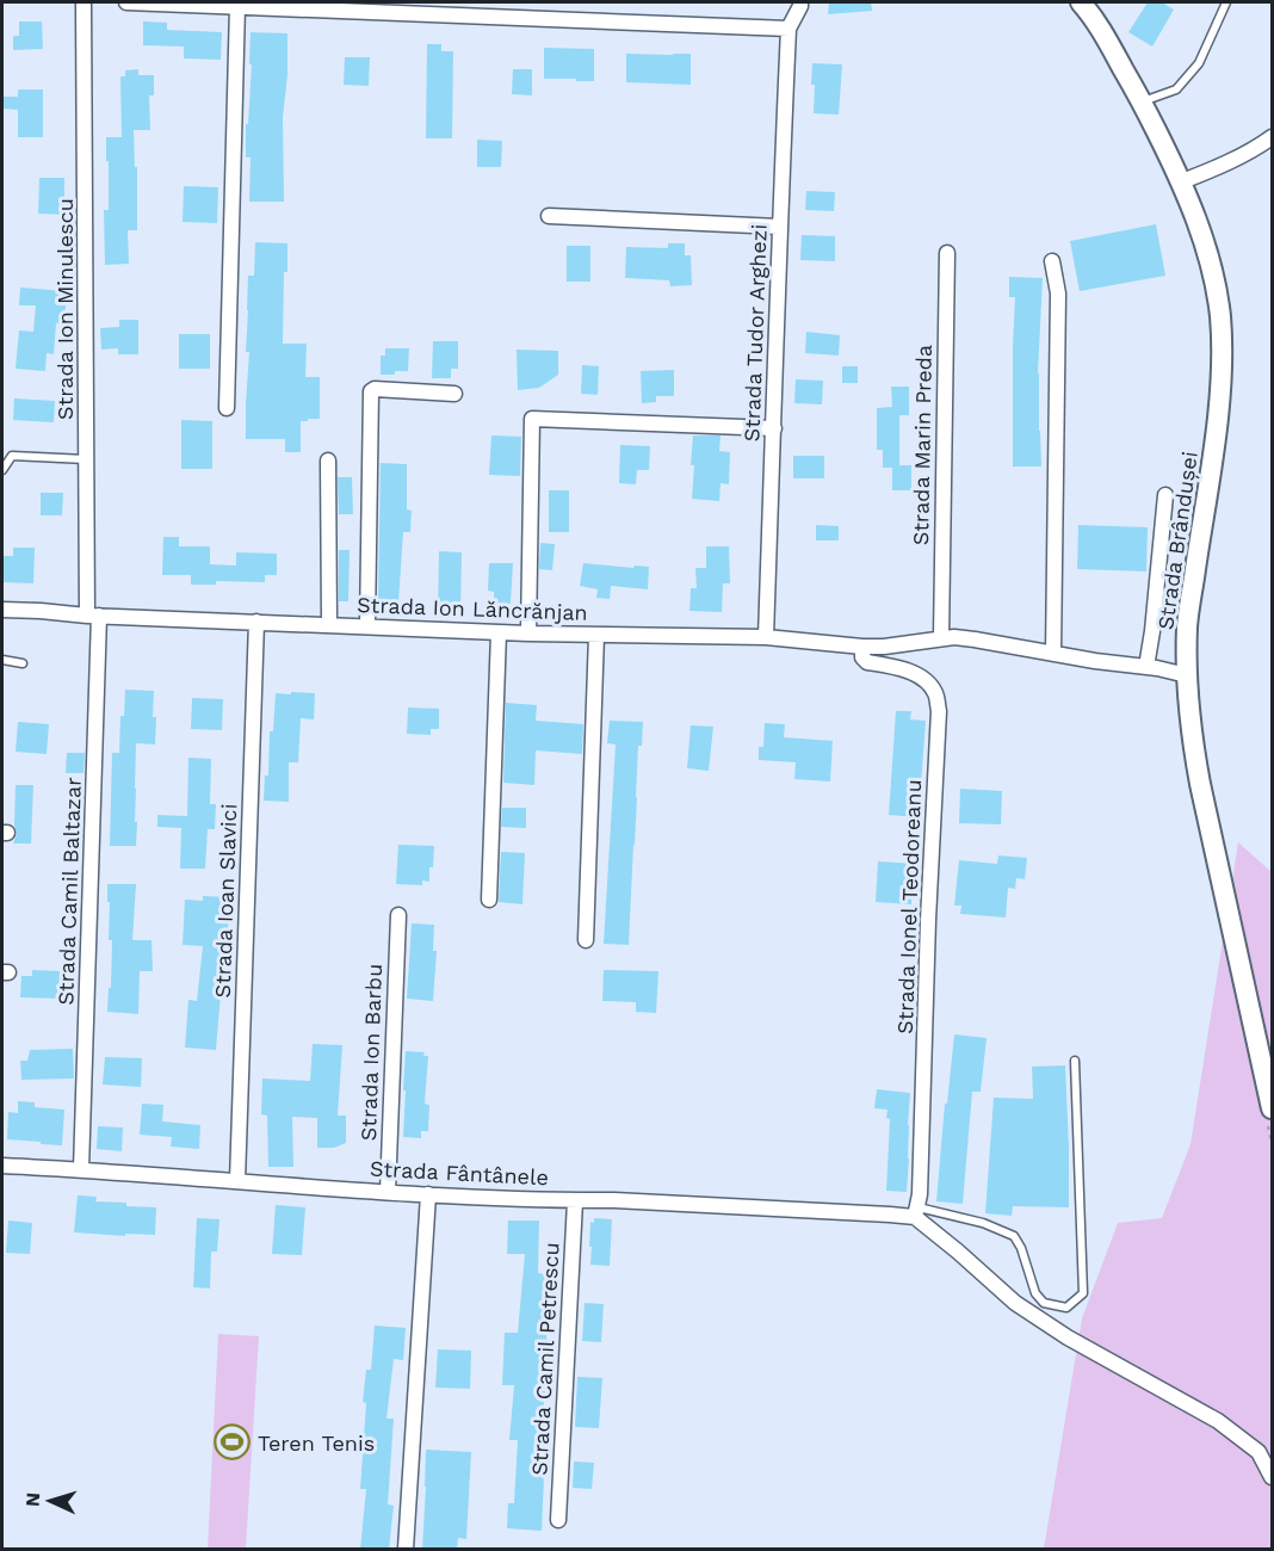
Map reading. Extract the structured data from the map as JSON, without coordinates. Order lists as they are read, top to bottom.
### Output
{
  "streets": {
    "main road": ["Strada Brândușei"],
    "street": [
      "Strada Ion Minulescu",
      "Strada Tudor Arghezi",
      "Strada Marin Preda",
      "Strada Ion Lăncrănjan",
      "Strada Camil Baltazar",
      "Strada Ioan Slavici",
      "Strada Ionel Teodoreanu",
      "Strada Ion Barbu",
      "Strada Fântânele",
      "Strada Camil Petrescu"
    ]
  },
  "crossings": [
    ["Strada Ion Minulescu", "Strada Ion Lăncrănjan"],
    ["Strada Ion Minulescu", "Strada Camil Baltazar"],
    ["Strada Tudor Arghezi", "Strada Ion Lăncrănjan"],
    ["Strada Marin Preda", "Strada Ion Lăncrănjan"],
    ["Strada Brândușei", "Strada Ion Lăncrănjan"],
    ["Strada Ion Lăncrănjan", "Strada Camil Baltazar"],
    ["Strada Ion Lăncrănjan", "Strada Ioan Slavici"],
    ["Strada Ion Lăncrănjan", "Strada Ionel Teodoreanu"],
    ["Strada Camil Baltazar", "Strada Fântânele"],
    ["Strada Ioan Slavici", "Strada Fântânele"],
    ["Strada Ionel Teodoreanu", "Strada Fântânele"],
    ["Strada Ion Barbu", "Strada Fântânele"],
    ["Strada Fântânele", "Strada Camil Petrescu"]
  ],
  "places": {
    "sports": ["Teren Tenis"]
  },
  "north": "left"
}
